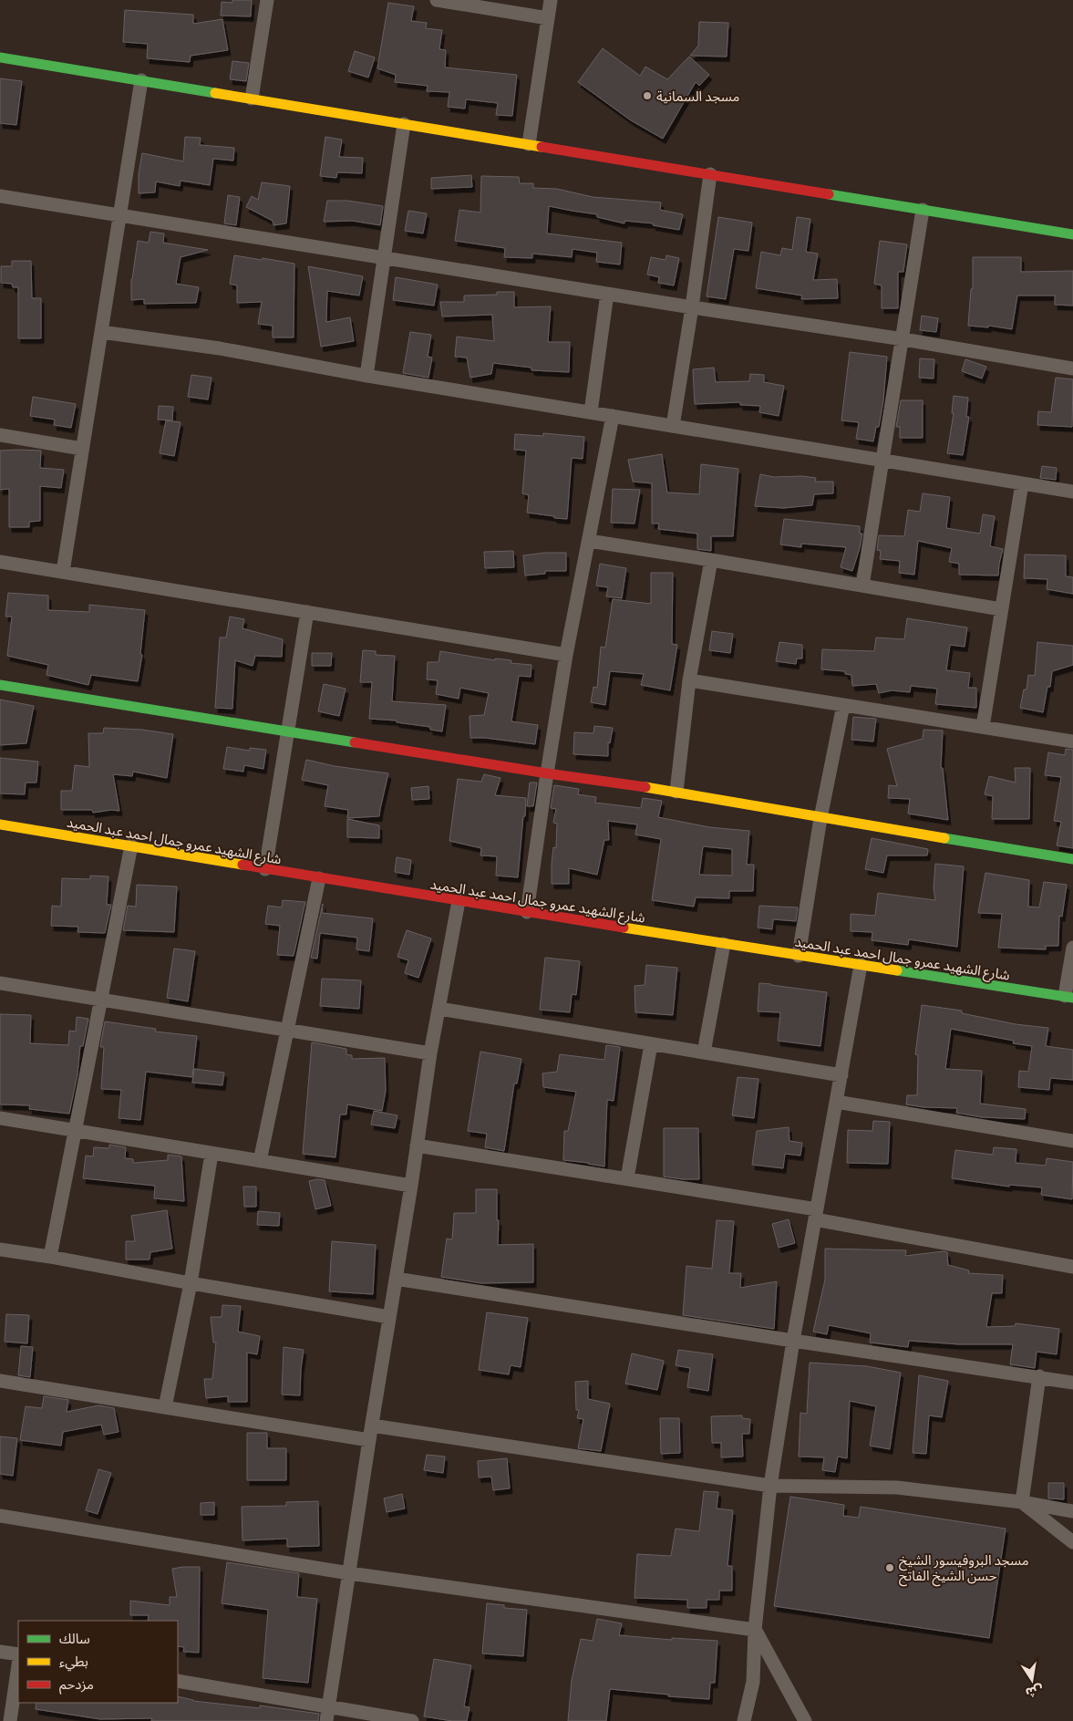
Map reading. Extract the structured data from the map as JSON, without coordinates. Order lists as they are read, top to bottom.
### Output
{
  "streets": {
    "street": ["شارع الشهيد عمرو جمال احمد عبد الحميد"]
  },
  "places": ["مسجد السمانية", "مسجد البروفيسور الشيخ حسن الشيخ الفاتح"],
  "legend": ["سالك", "بطيء", "مزدحم"],
  "north": "bottom"
}
